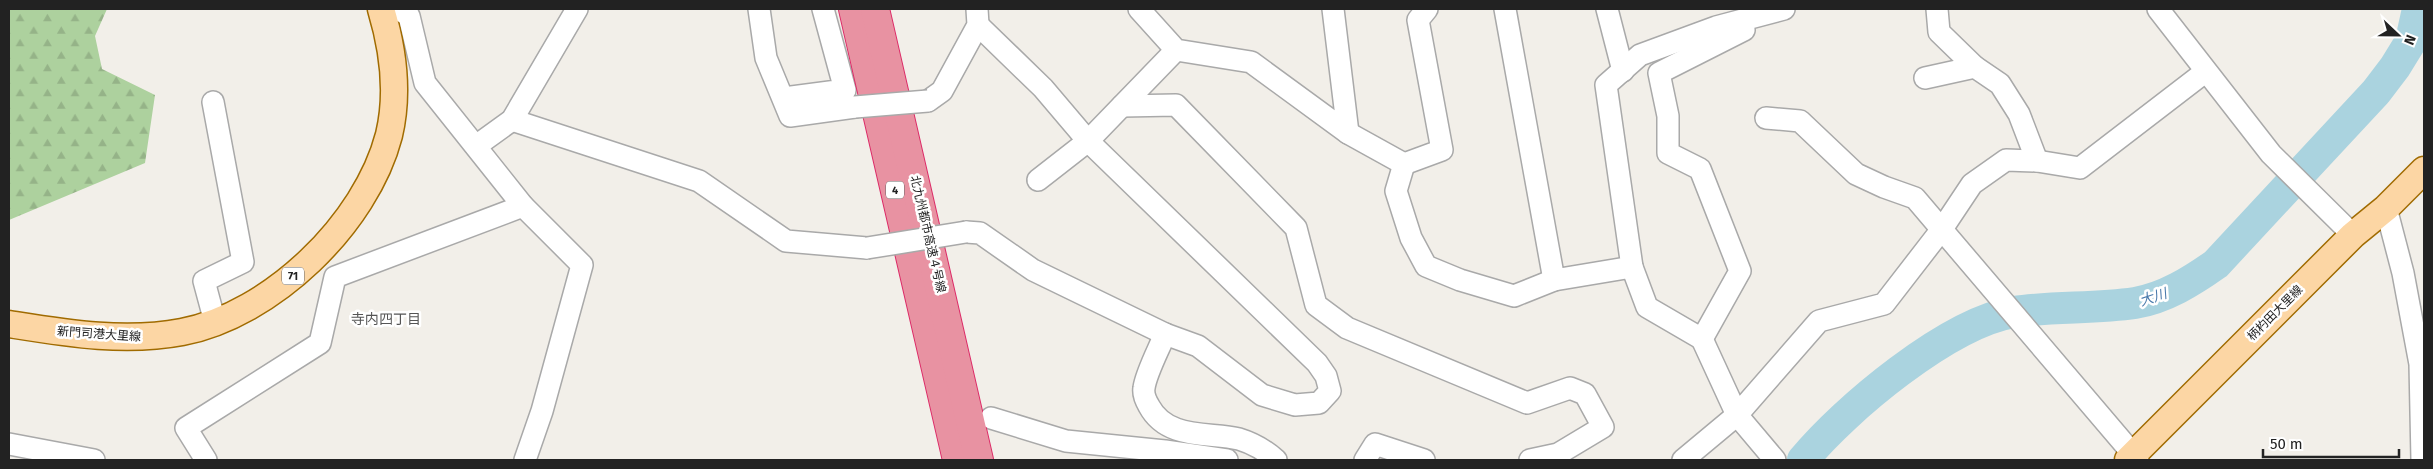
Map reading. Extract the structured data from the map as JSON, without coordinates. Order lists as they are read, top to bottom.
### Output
{
  "streets": {
    "highway": ["4", "北九州都市高速４号線"],
    "main road": ["71", "柄杓田大里線", "新門司港大里線"]
  },
  "districts": ["寺内四丁目"],
  "water": ["大川"],
  "scale_bar": "50 m",
  "north": "right"
}
